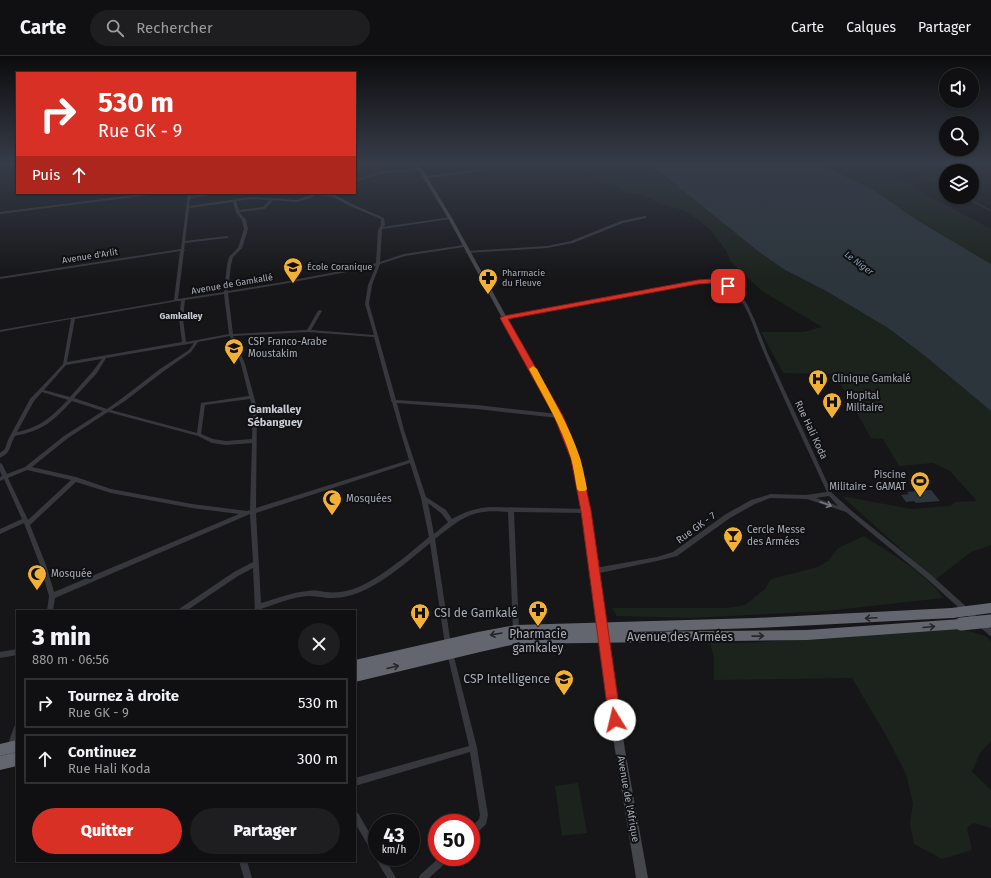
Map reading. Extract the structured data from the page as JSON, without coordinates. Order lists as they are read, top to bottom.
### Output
{
  "streets": {
    "highway": ["Avenue des Armées"],
    "main road": ["Avenue de l'Afrique"],
    "street": [
      "Avenue d'Arlit",
      "Avenue de Gamkallé",
      "Rue Hali Koda",
      "Rue GK - 7"
    ]
  },
  "crossings": [
    ["Avenue de Gamkallé", "Avenue de l'Afrique"],
    ["Rue Hali Koda", "Avenue de l'Afrique"],
    ["Rue GK - 7", "Avenue de l'Afrique"],
    ["Avenue des Armées", "Avenue de l'Afrique"]
  ],
  "districts": ["Gamkalley", "Gamkalley Sébanguey"],
  "water": ["Le Niger"],
  "places": {
    "school or university": ["École Coranique", "CSP Franco-Arabe Moustakim", "CSP Intelligence"],
    "pharmacy": ["Pharmacie du Fleuve", "Pharmacie gamkaley"],
    "hospital": ["Clinique Gamkalé", "Hopital Militaire", "CSI de Gamkalé"],
    "sports": ["Piscine Militaire - GAMAT"],
    "mosque": ["Mosquées", "Mosquée"],
    "bar": ["Cercle Messe des Armées"]
  },
  "page": {
    "header": "Carte",
    "search": "Rechercher",
    "nav": ["Carte", "Calques", "Partager"],
    "turn": ["530 m", "Rue GK - 9"],
    "then": "Puis",
    "heading": ["3 min", "880 m · 06:56"],
    "list": [
      {
        "name": "Tournez à droite",
        "note": "Rue GK - 9",
        "value": "530 m"
      },
      {
        "name": "Continuez",
        "note": "Rue Hali Koda",
        "value": "300 m"
      }
    ],
    "buttons": ["Quitter", "Partager"],
    "speed": "43 km/h",
    "limit": "50"
  }
}
